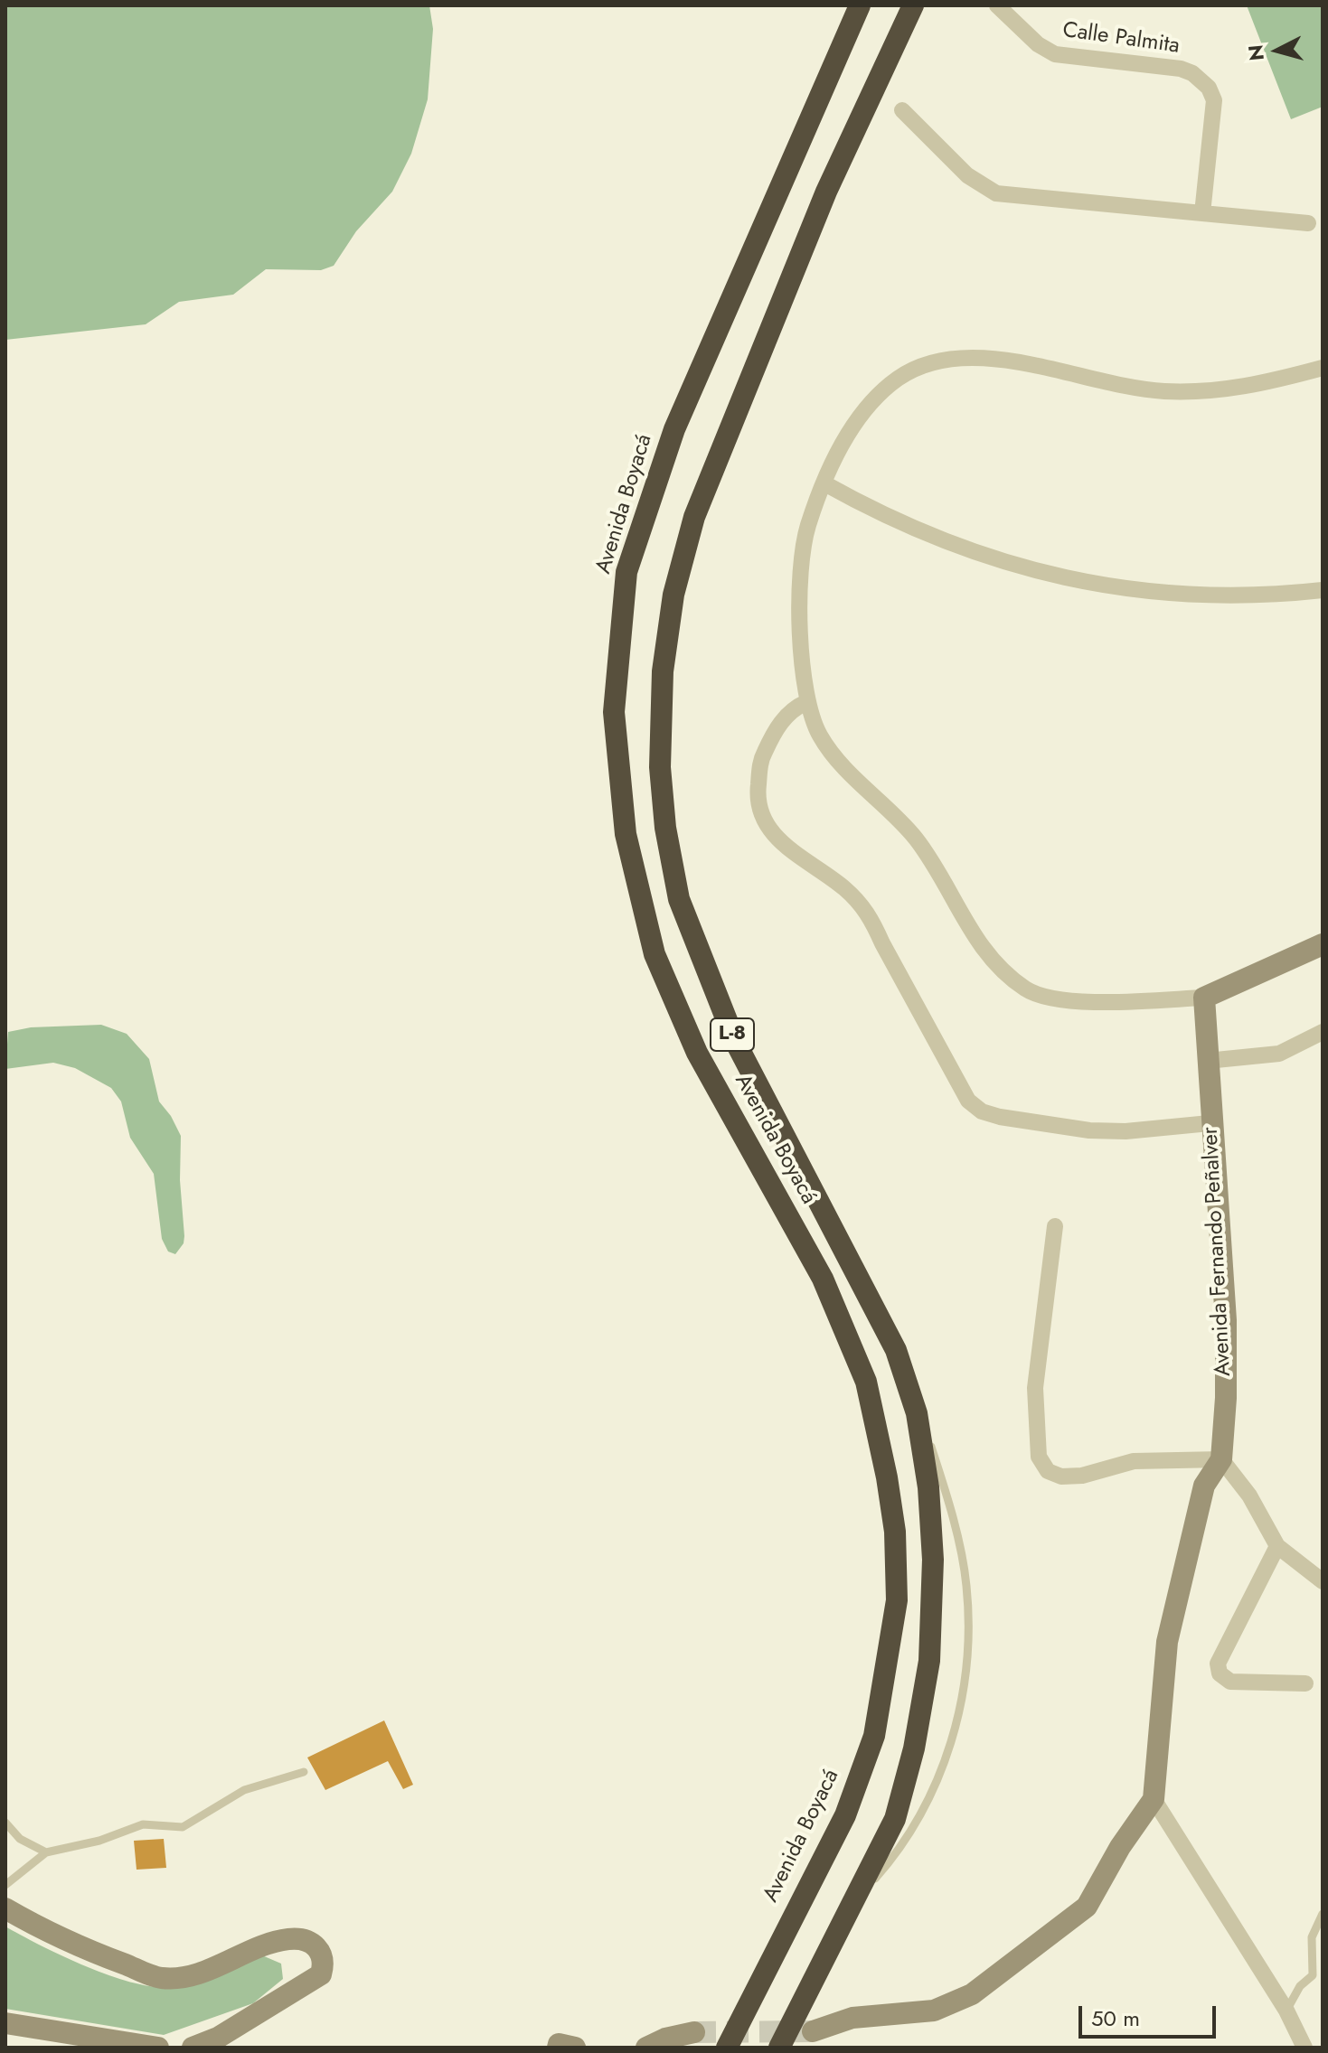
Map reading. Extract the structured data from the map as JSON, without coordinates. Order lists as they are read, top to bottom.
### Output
{
  "streets": {
    "highway": ["Avenida Boyacá", "L-8"],
    "main road": ["Avenida Fernando Peñalver"],
    "street": ["Calle Palmita"]
  },
  "scale_bar": "50 m",
  "north": "left"
}
